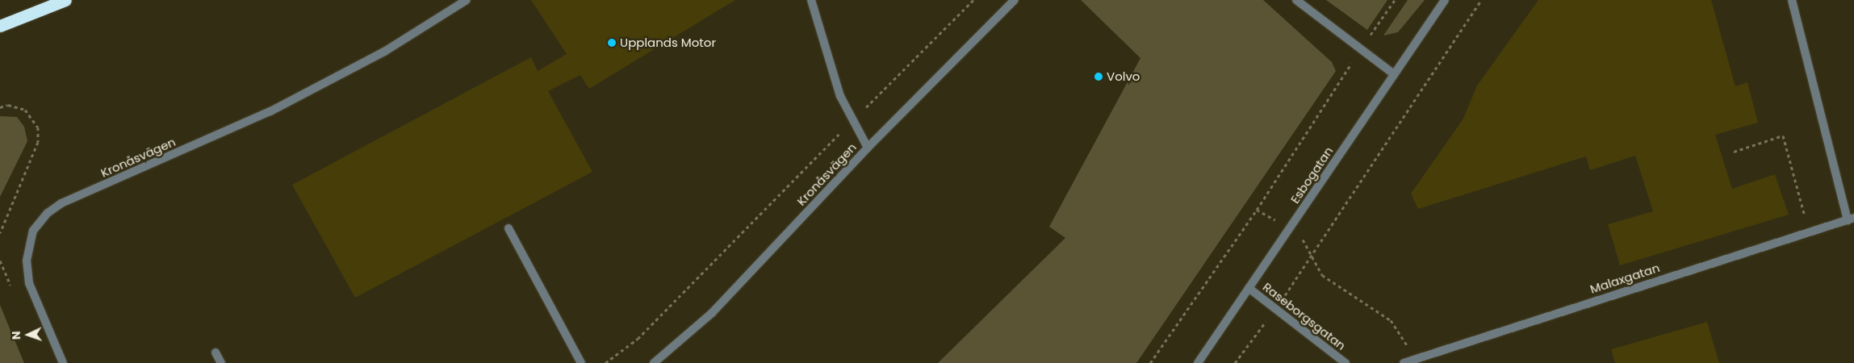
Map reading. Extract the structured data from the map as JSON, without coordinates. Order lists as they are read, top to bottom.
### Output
{
  "streets": {
    "street": [
      "Kronåsvägen",
      "Esbogatan",
      "Malaxgatan",
      "Raseborgsgatan"
    ]
  },
  "crossings": [
    ["Esbogatan", "Raseborgsgatan"]
  ],
  "places": ["Upplands Motor", "Volvo"],
  "north": "left"
}
